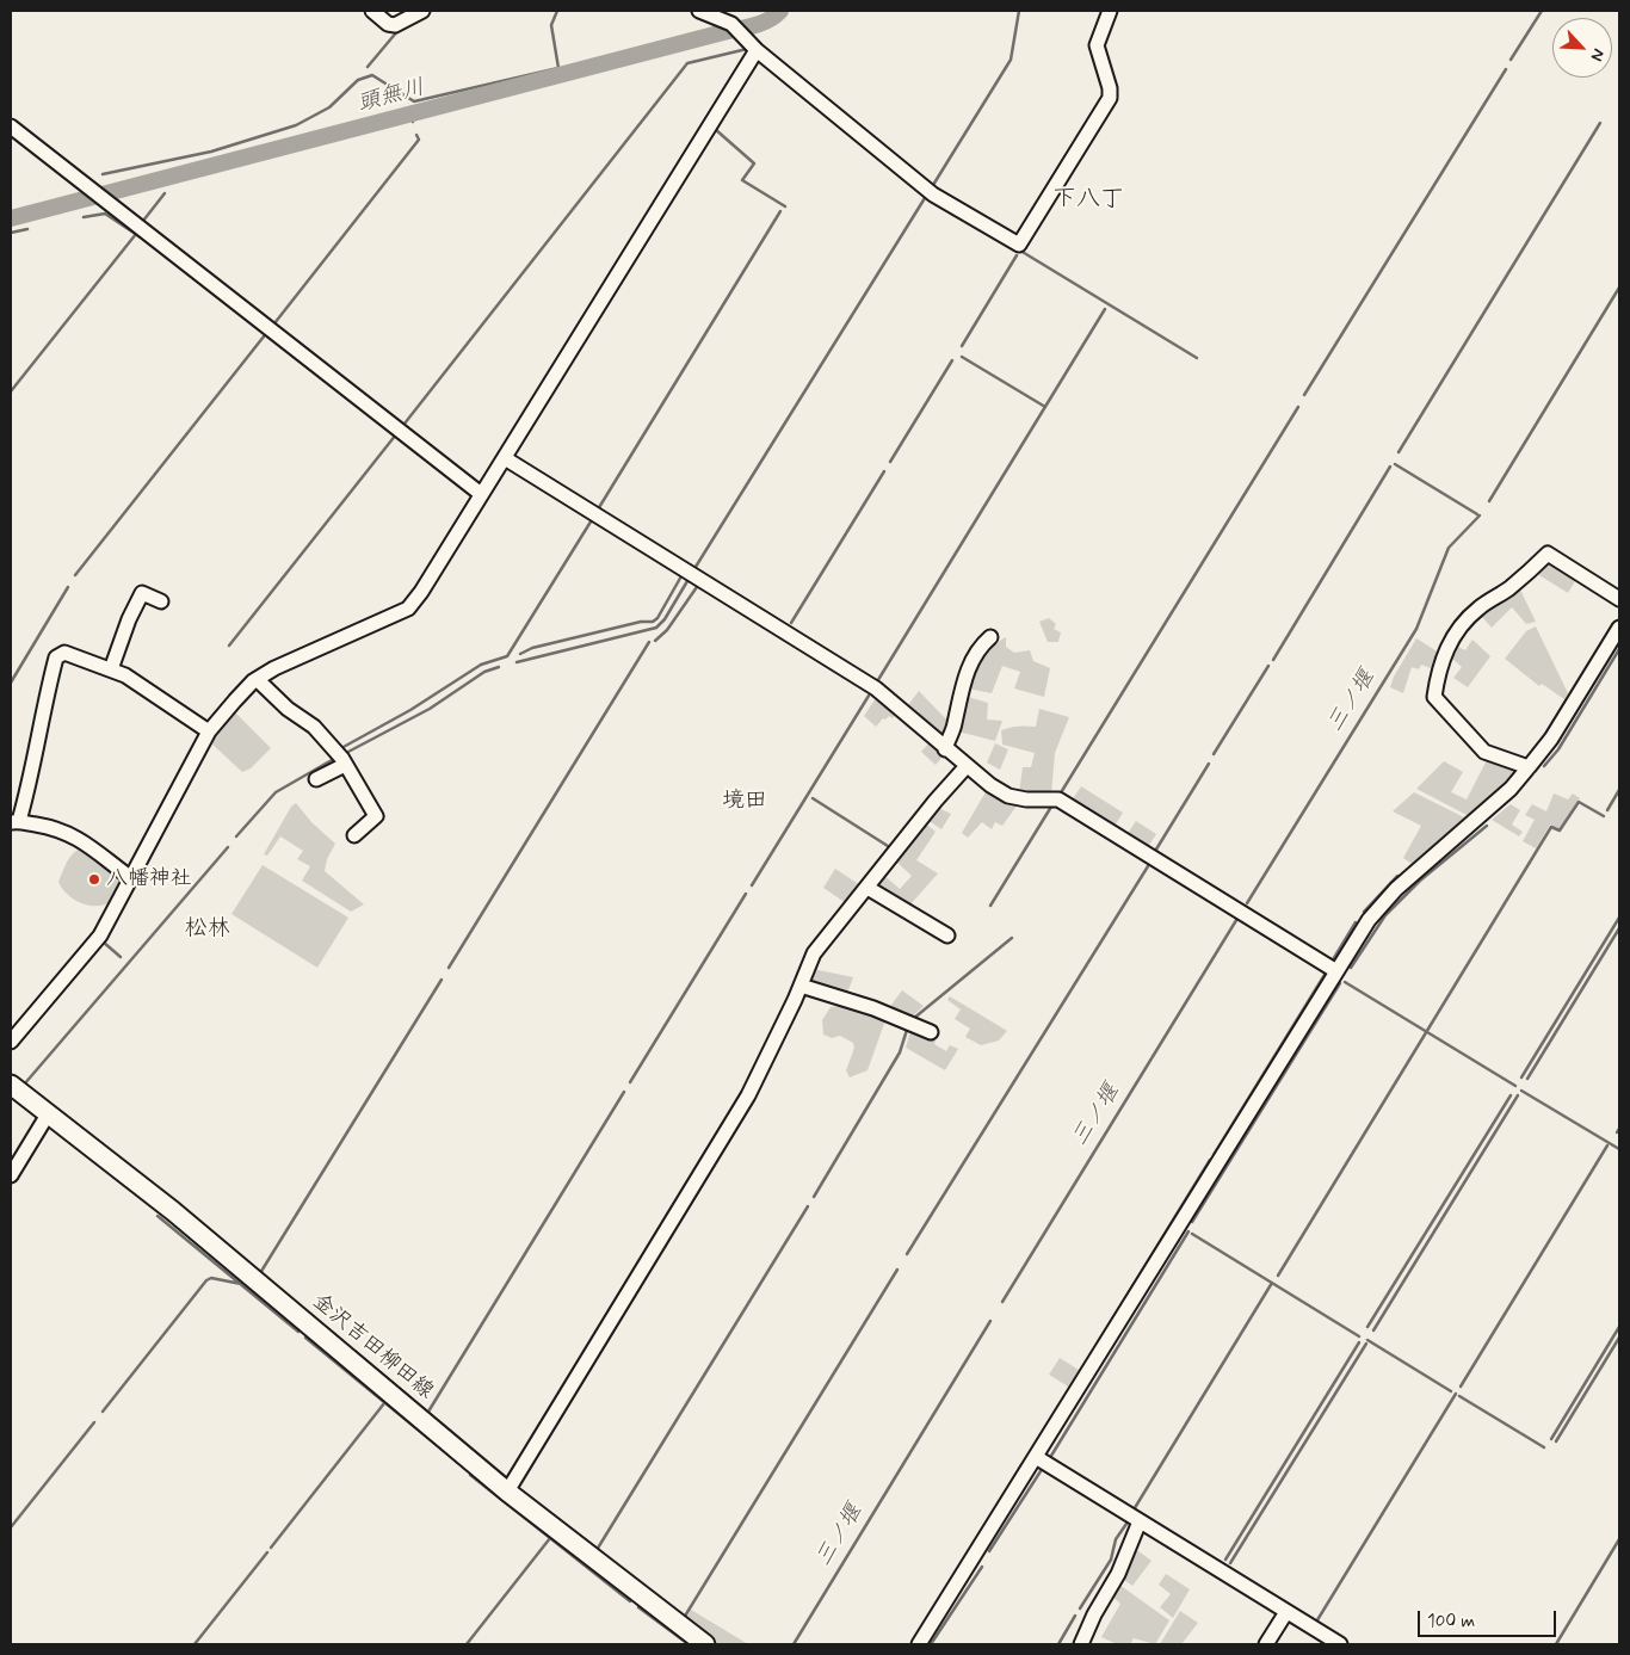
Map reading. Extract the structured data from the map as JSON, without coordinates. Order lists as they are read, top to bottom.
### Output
{
  "streets": {
    "main road": ["金沢吉田柳田線"]
  },
  "districts": ["下八丁", "境田", "松林"],
  "water": ["頭無川", "三ノ堰"],
  "places": ["八幡神社"],
  "scale_bar": "100 m",
  "north": "bottom right"
}
